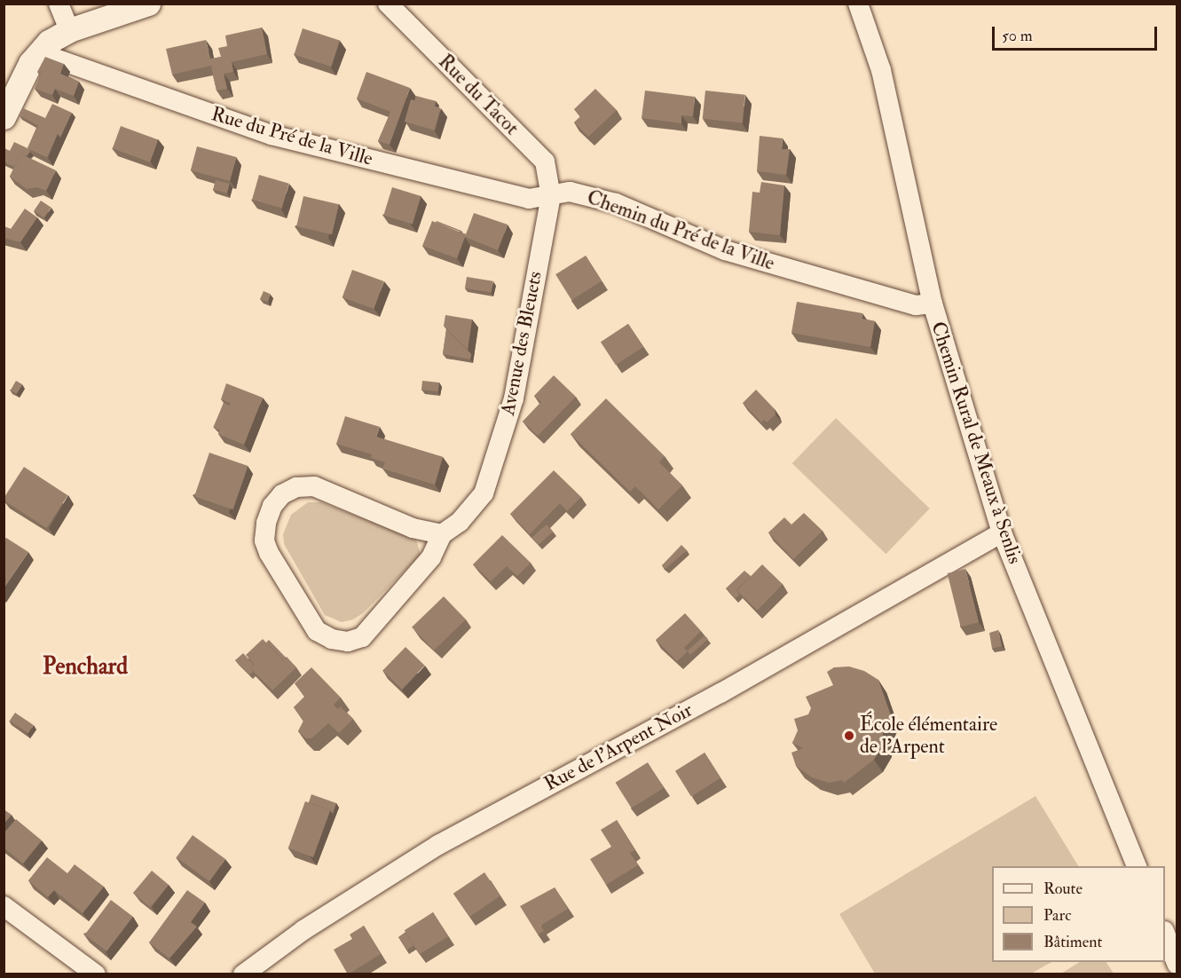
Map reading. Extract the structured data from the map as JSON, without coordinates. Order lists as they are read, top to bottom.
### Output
{
  "streets": {
    "street": [
      "Rue du Tacot",
      "Rue du Pré de la Ville",
      "Chemin du Pré de la Ville",
      "Avenue des Bleuets",
      "Chemin Rural de Meaux à Senlis",
      "Rue de l'Arpent Noir"
    ]
  },
  "crossings": [
    ["Rue du Tacot", "Rue du Pré de la Ville"],
    ["Rue du Tacot", "Chemin du Pré de la Ville"],
    ["Rue du Tacot", "Avenue des Bleuets"],
    ["Rue du Pré de la Ville", "Chemin du Pré de la Ville"],
    ["Rue du Pré de la Ville", "Avenue des Bleuets"],
    ["Chemin du Pré de la Ville", "Avenue des Bleuets"],
    ["Chemin du Pré de la Ville", "Chemin Rural de Meaux à Senlis"],
    ["Chemin Rural de Meaux à Senlis", "Rue de l'Arpent Noir"]
  ],
  "districts": ["Penchard"],
  "places": ["École élémentaire de l'Arpent"],
  "legend": ["Route", "Parc", "Bâtiment"],
  "scale_bar": "50 m"
}
